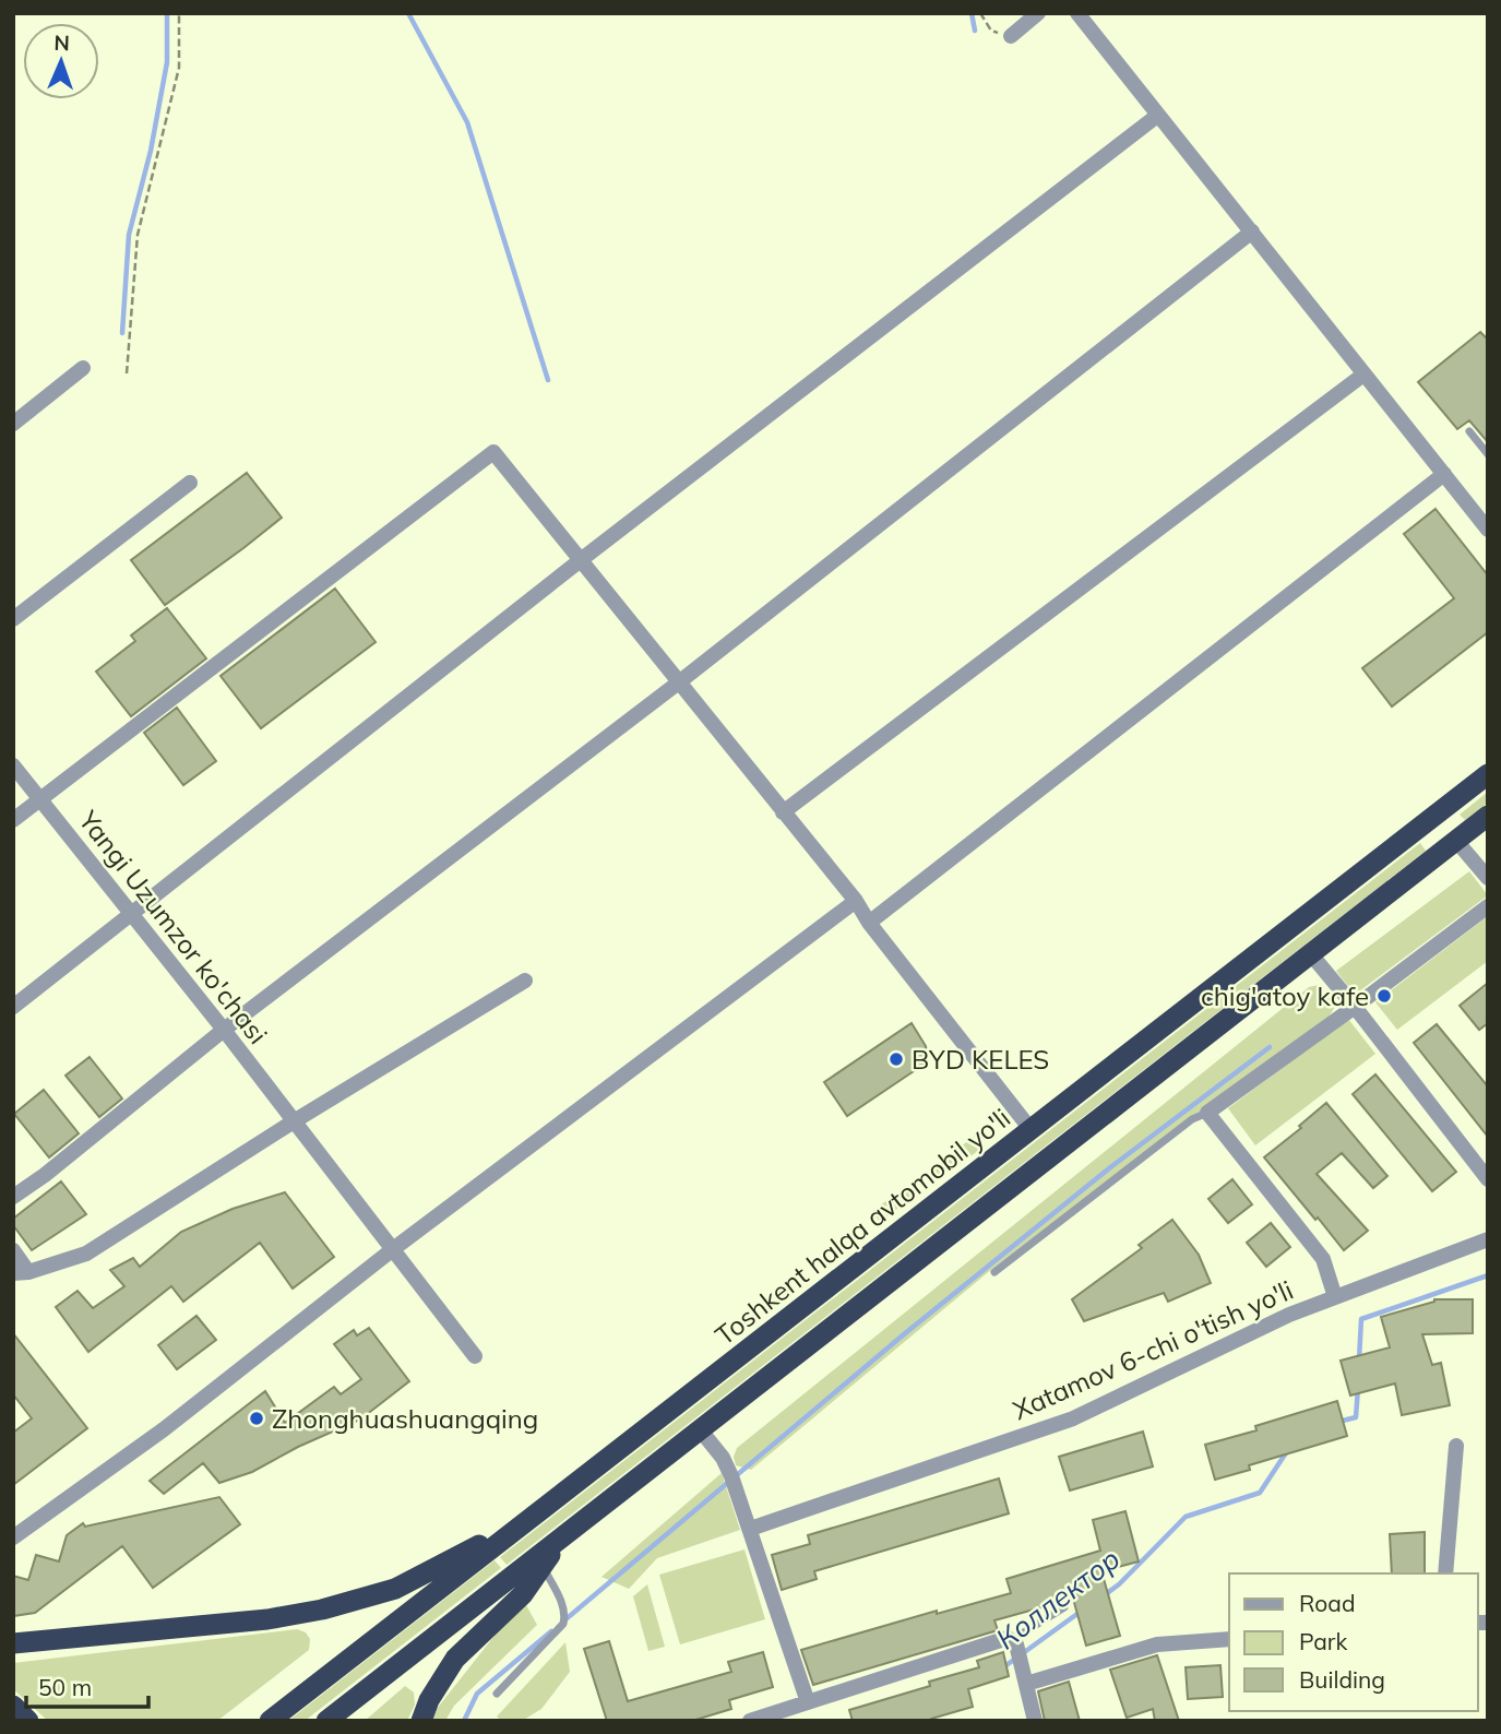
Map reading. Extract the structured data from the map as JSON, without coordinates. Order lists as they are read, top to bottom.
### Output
{
  "streets": {
    "highway": ["Toshkent halqa avtomobil yo'li"],
    "street": ["Yangi Uzumzor ko'chasi", "Xatamov 6-chi o'tish yo'li"]
  },
  "water": ["Коллектор"],
  "places": ["chig'atoy kafe", "BYD KELES", "Zhonghuashuangqing"],
  "legend": ["Road", "Park", "Building"],
  "scale_bar": "50 m",
  "north": "top"
}
